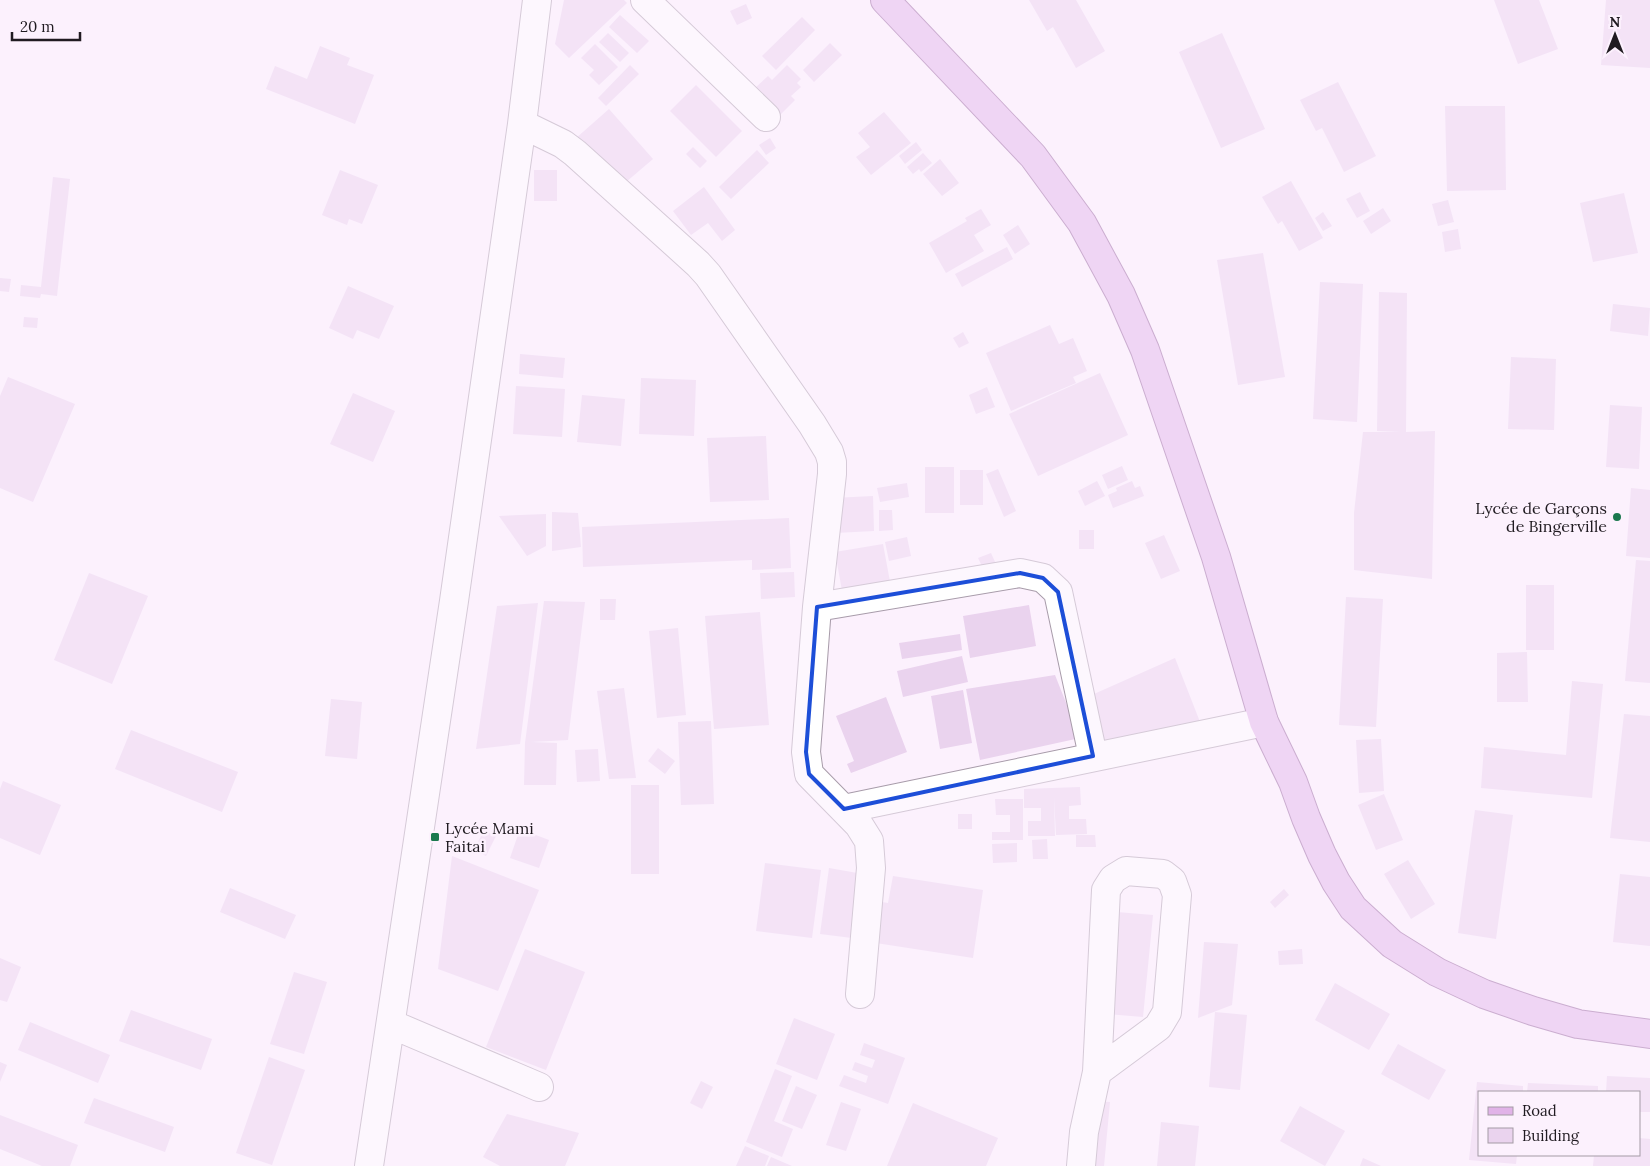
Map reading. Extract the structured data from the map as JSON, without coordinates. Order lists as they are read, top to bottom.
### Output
{
  "places": {
    "other": ["Lycée de Garçons de Bingerville"],
    "transit": ["Lycée Mami Faitai"]
  },
  "legend": ["Road", "Building"],
  "scale_bar": "20 m",
  "north": "top"
}
